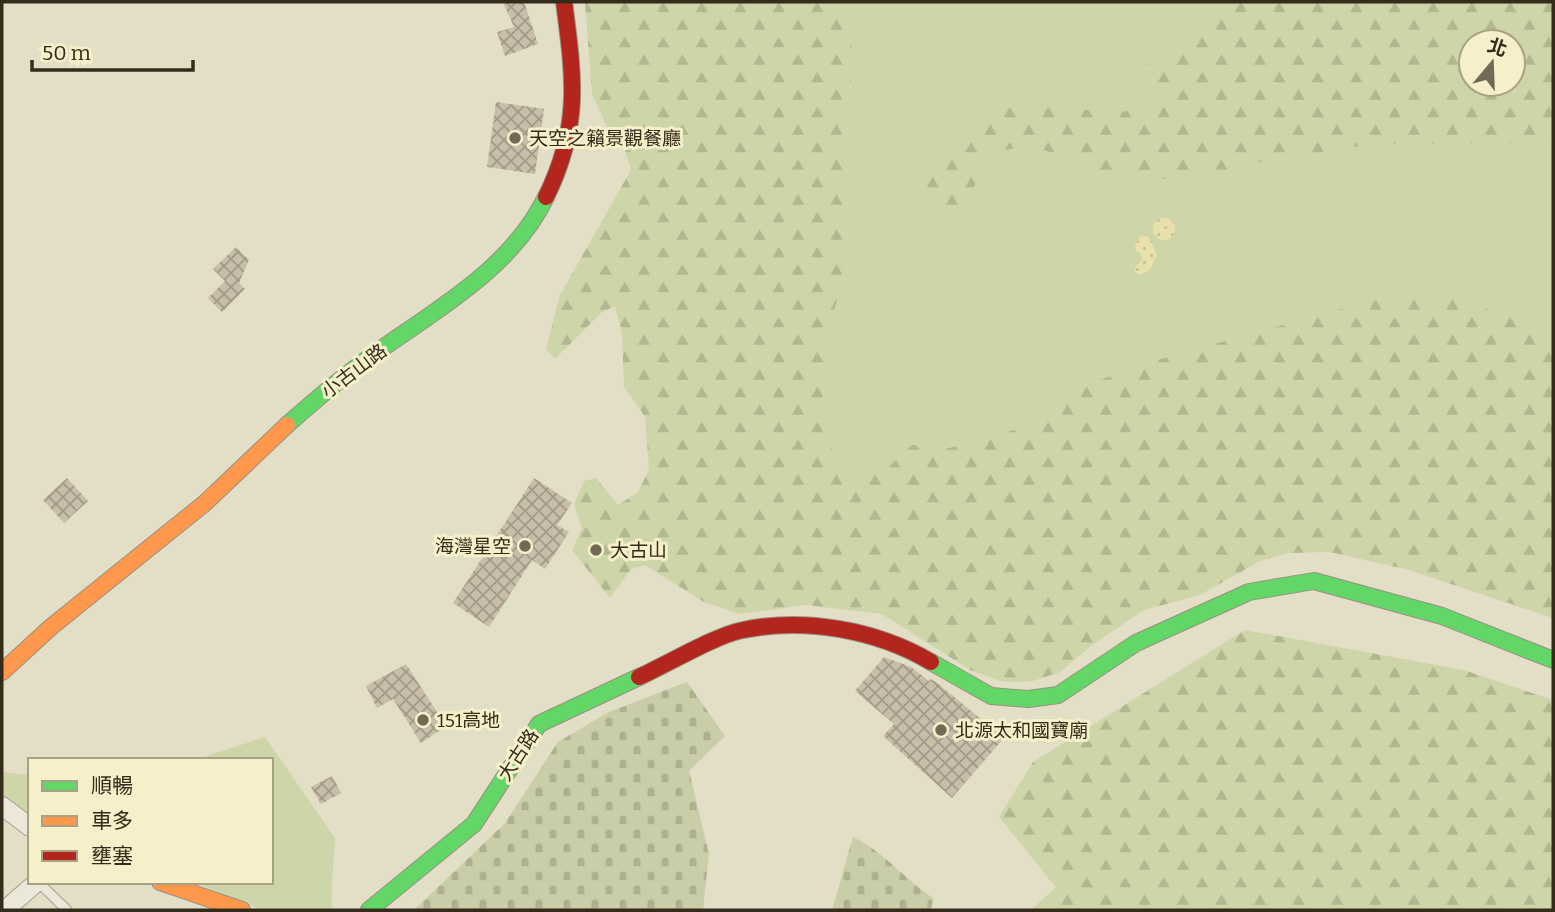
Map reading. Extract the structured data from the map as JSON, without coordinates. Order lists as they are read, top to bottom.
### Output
{
  "streets": {
    "street": ["小古山路", "大古路"]
  },
  "places": [
    "天空之籟景觀餐廳",
    "海灣星空",
    "大古山",
    "151高地",
    "北源太和國寶廟"
  ],
  "legend": ["順暢", "車多", "壅塞"],
  "scale_bar": "50 m",
  "north": "top"
}
